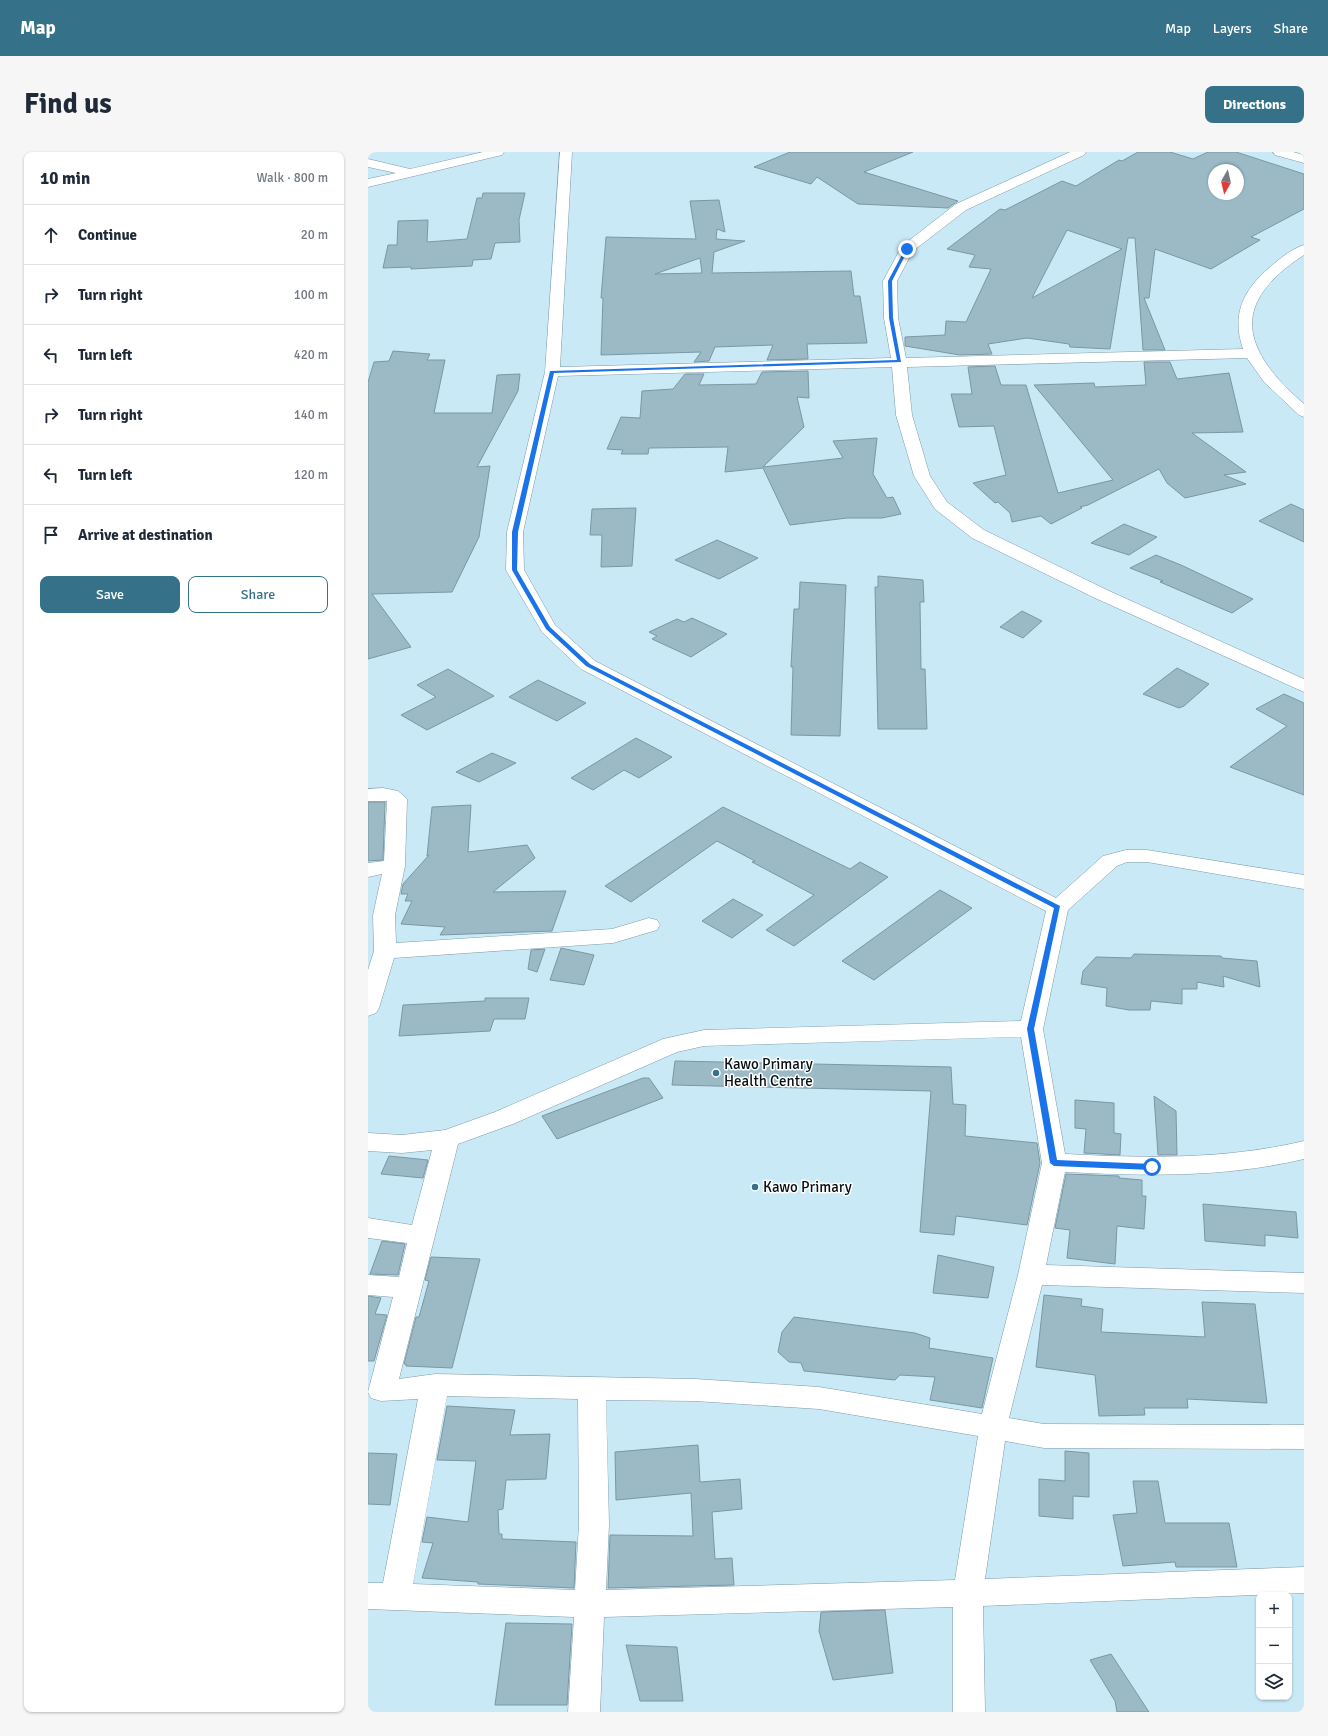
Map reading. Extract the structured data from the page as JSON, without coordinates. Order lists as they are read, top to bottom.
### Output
{
  "places": ["Kawo Primary Health Centre", "Kawo Primary"],
  "north": "bottom",
  "page": {
    "header": "Map",
    "nav": ["Map", "Layers", "Share"],
    "buttons": [
      "Directions",
      ["Save", "Share"]
    ],
    "title": "Find us",
    "heading": ["10 min", "Walk · 800 m"],
    "list": [
      ["Continue", "20 m"],
      ["Turn right", "100 m"],
      ["Turn left", "420 m"],
      ["Turn right", "140 m"],
      ["Turn left", "120 m"],
      "Arrive at destination"
    ],
    "map_buttons": ["+", "−"]
  }
}
